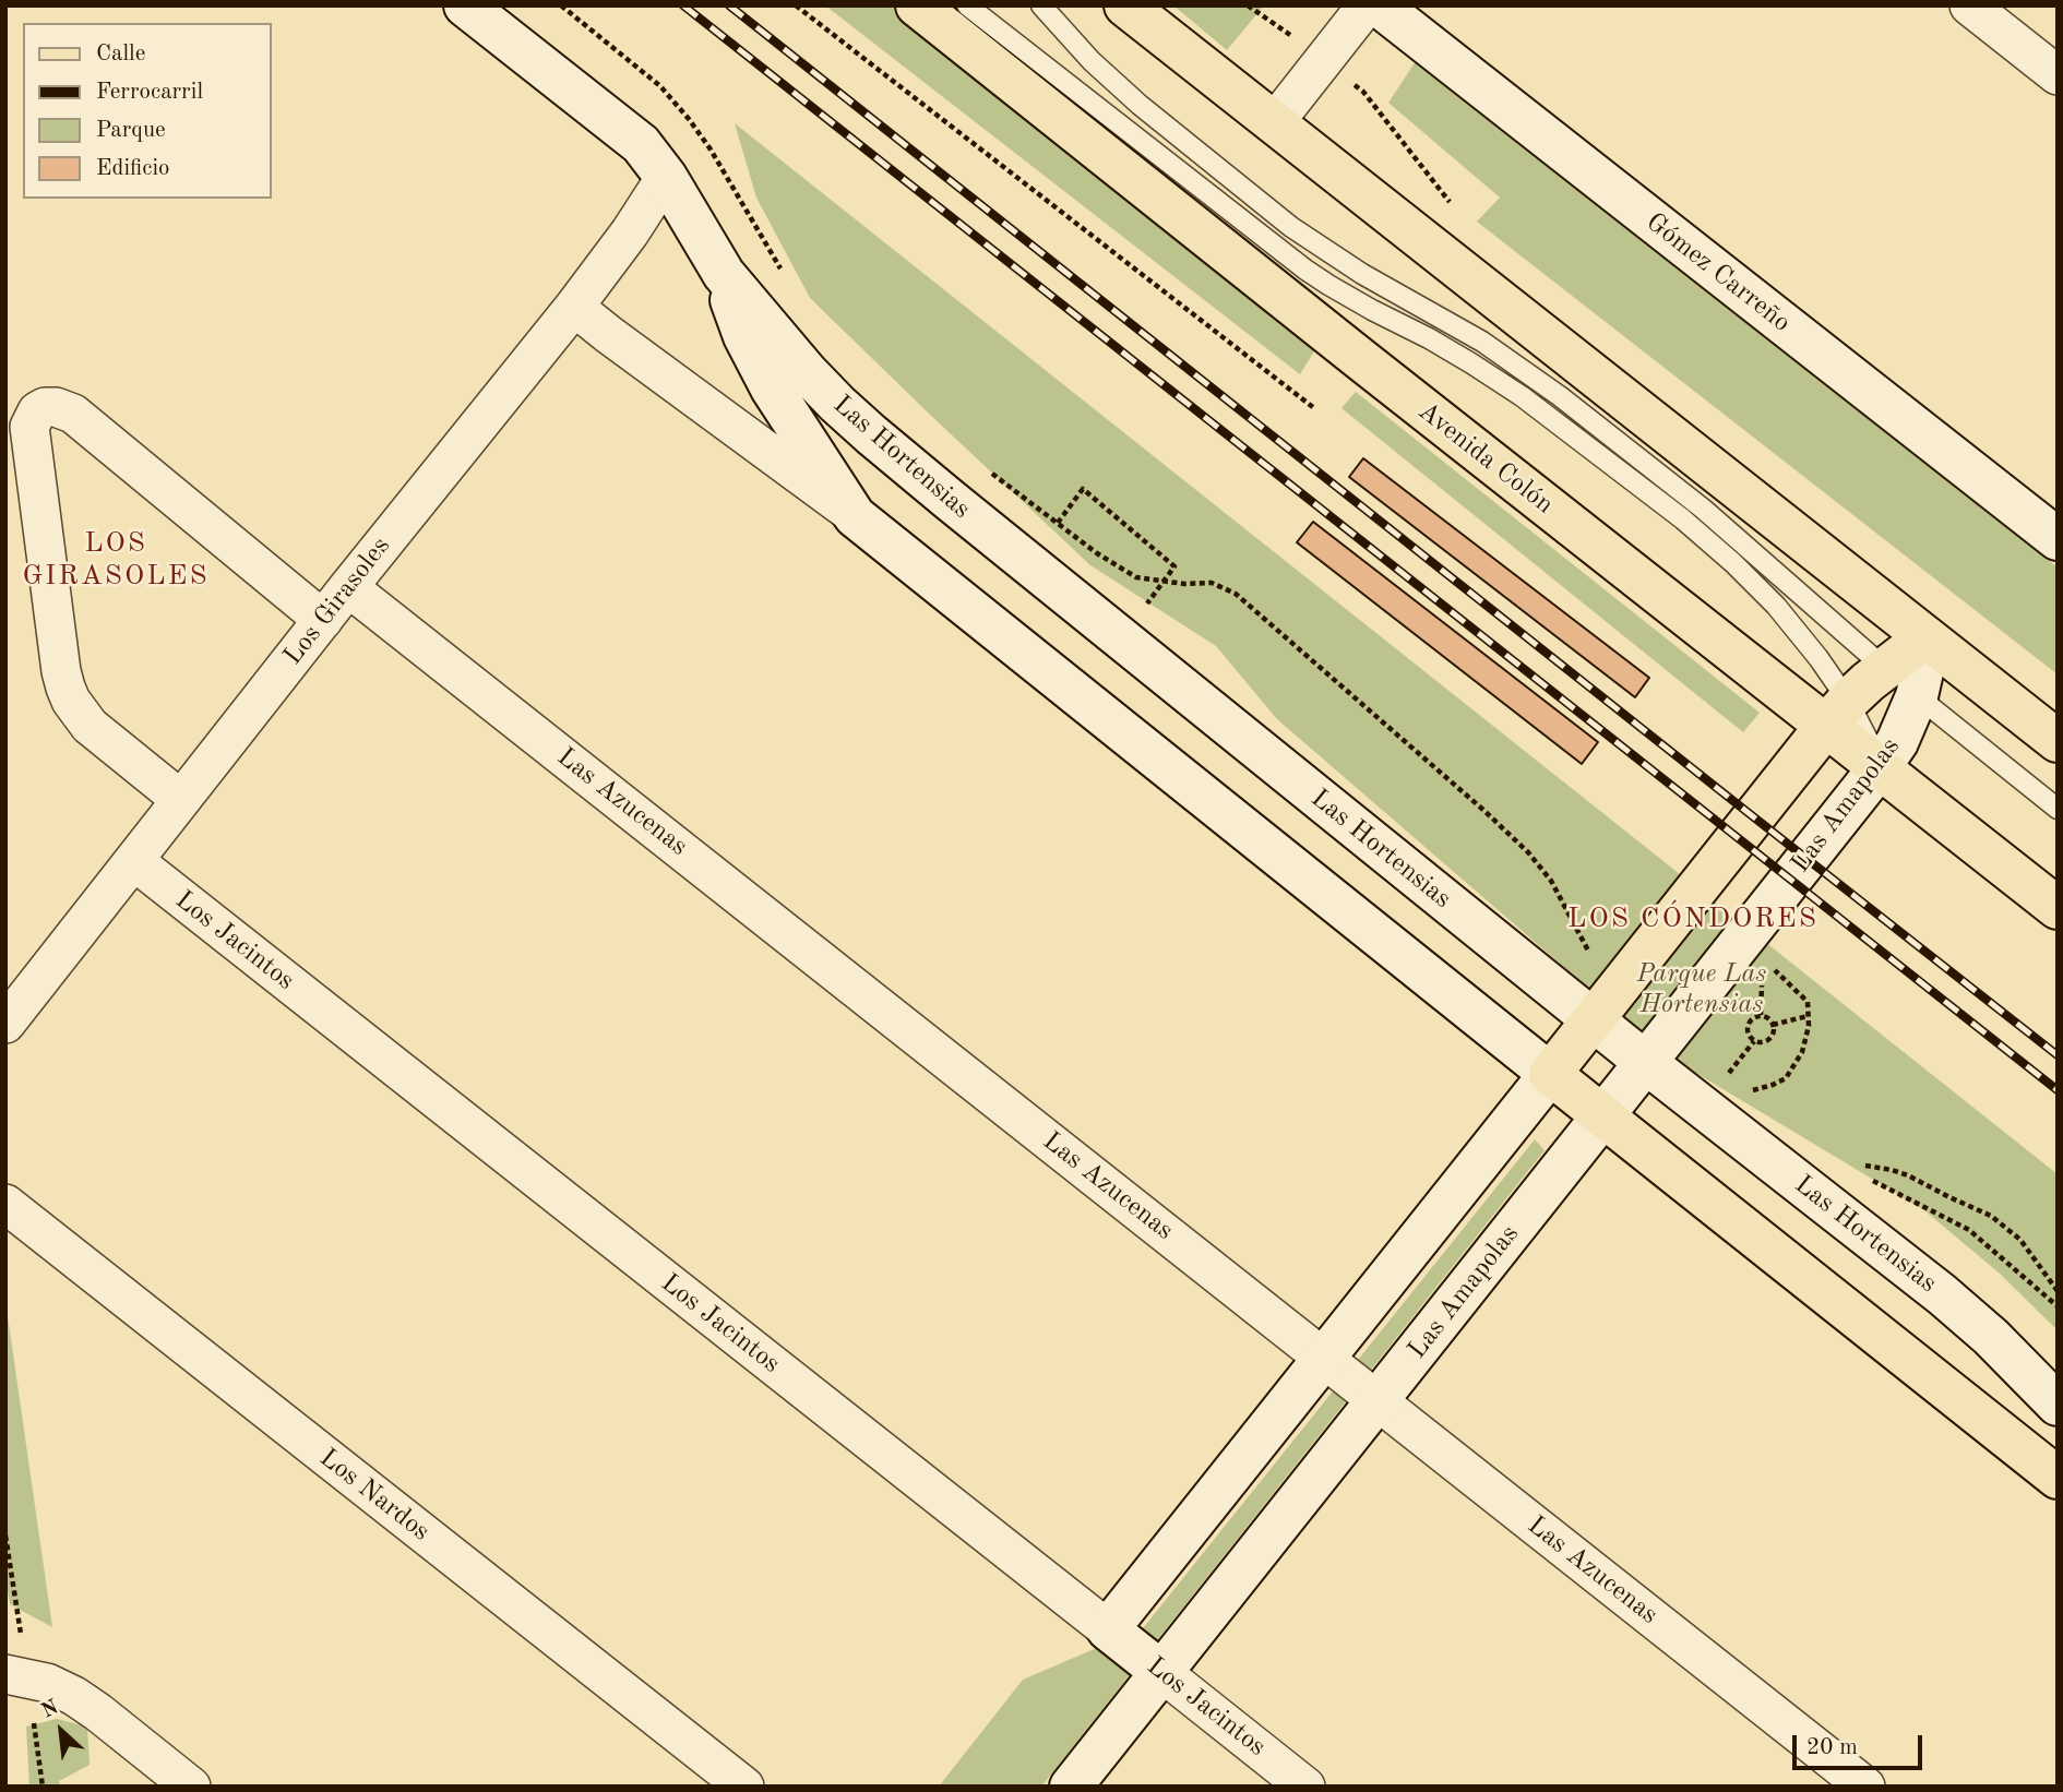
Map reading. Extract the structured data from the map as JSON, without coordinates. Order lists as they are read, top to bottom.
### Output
{
  "streets": {
    "main road": ["Las Hortensias", "Avenida Colón"],
    "street": [
      "Gómez Carreño",
      "Los Girasoles",
      "Las Azucenas",
      "Las Amapolas",
      "Los Jacintos",
      "Los Nardos"
    ]
  },
  "crossings": [
    ["Las Hortensias", "Los Girasoles"],
    ["Las Hortensias", "Las Amapolas"],
    ["Avenida Colón", "Las Amapolas"],
    ["Los Girasoles", "Las Azucenas"],
    ["Los Girasoles", "Los Jacintos"],
    ["Las Azucenas", "Las Amapolas"],
    ["Las Amapolas", "Los Jacintos"]
  ],
  "districts": ["LOS GIRASOLES", "LOS CÓNDORES"],
  "parks": ["Parque Las Hortensias"],
  "legend": [
    "Calle",
    "Ferrocarril",
    "Parque",
    "Edificio"
  ],
  "scale_bar": "20 m",
  "north": "top left"
}
